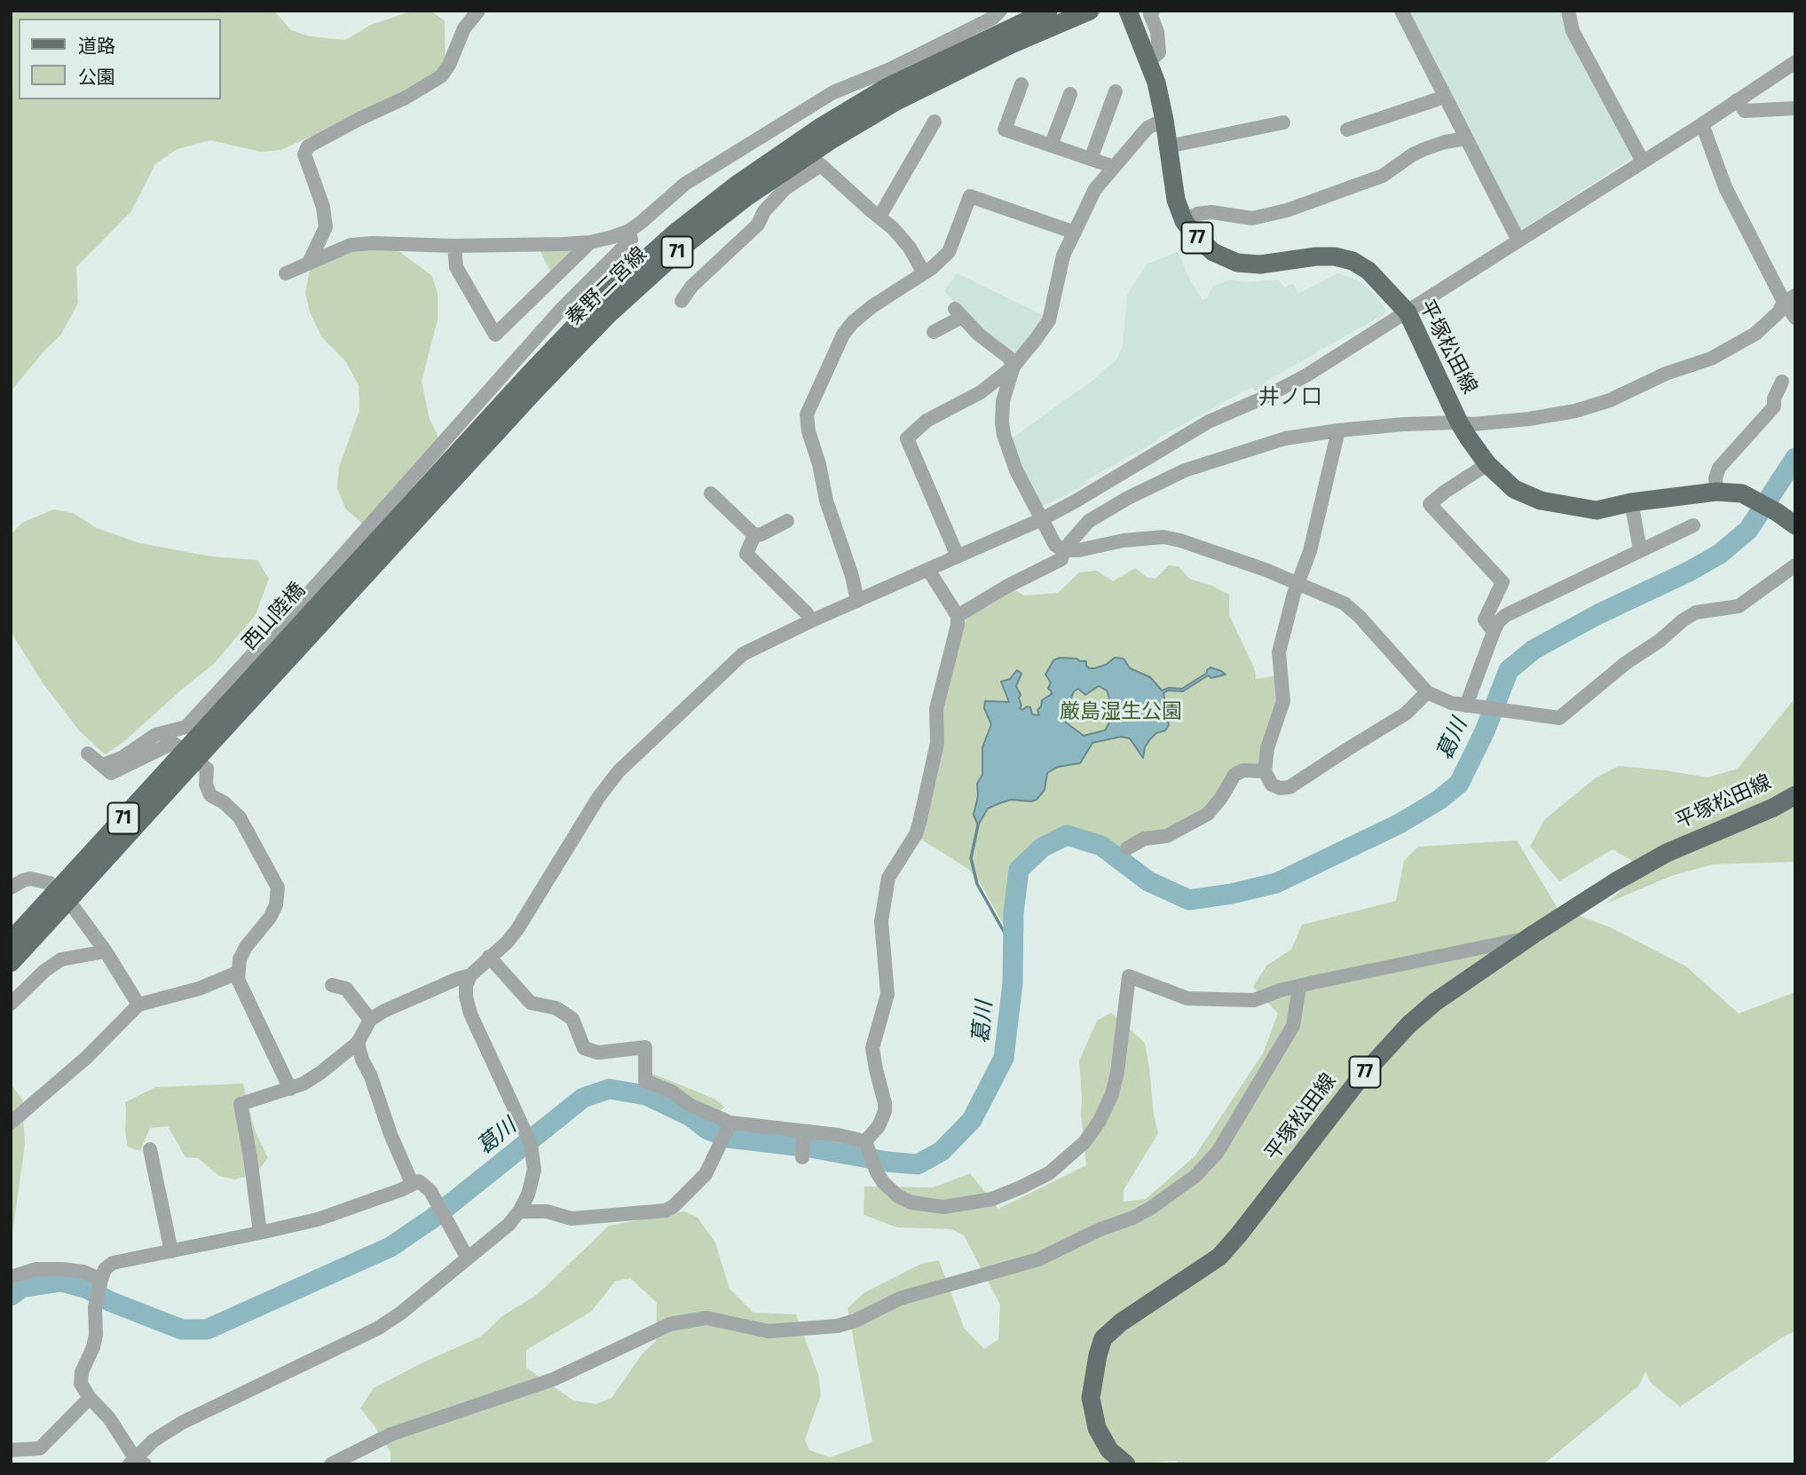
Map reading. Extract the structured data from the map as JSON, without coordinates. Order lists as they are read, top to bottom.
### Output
{
  "streets": {
    "main road": [
      "77",
      "71",
      "秦野二宮線",
      "平塚松田線",
      "西山陸橋"
    ]
  },
  "crossings": [
    ["71", "西山陸橋"],
    ["秦野二宮線", "西山陸橋"]
  ],
  "districts": ["井ノ口"],
  "water": ["葛川"],
  "parks": ["厳島湿生公園"],
  "legend": ["道路", "公園"]
}
